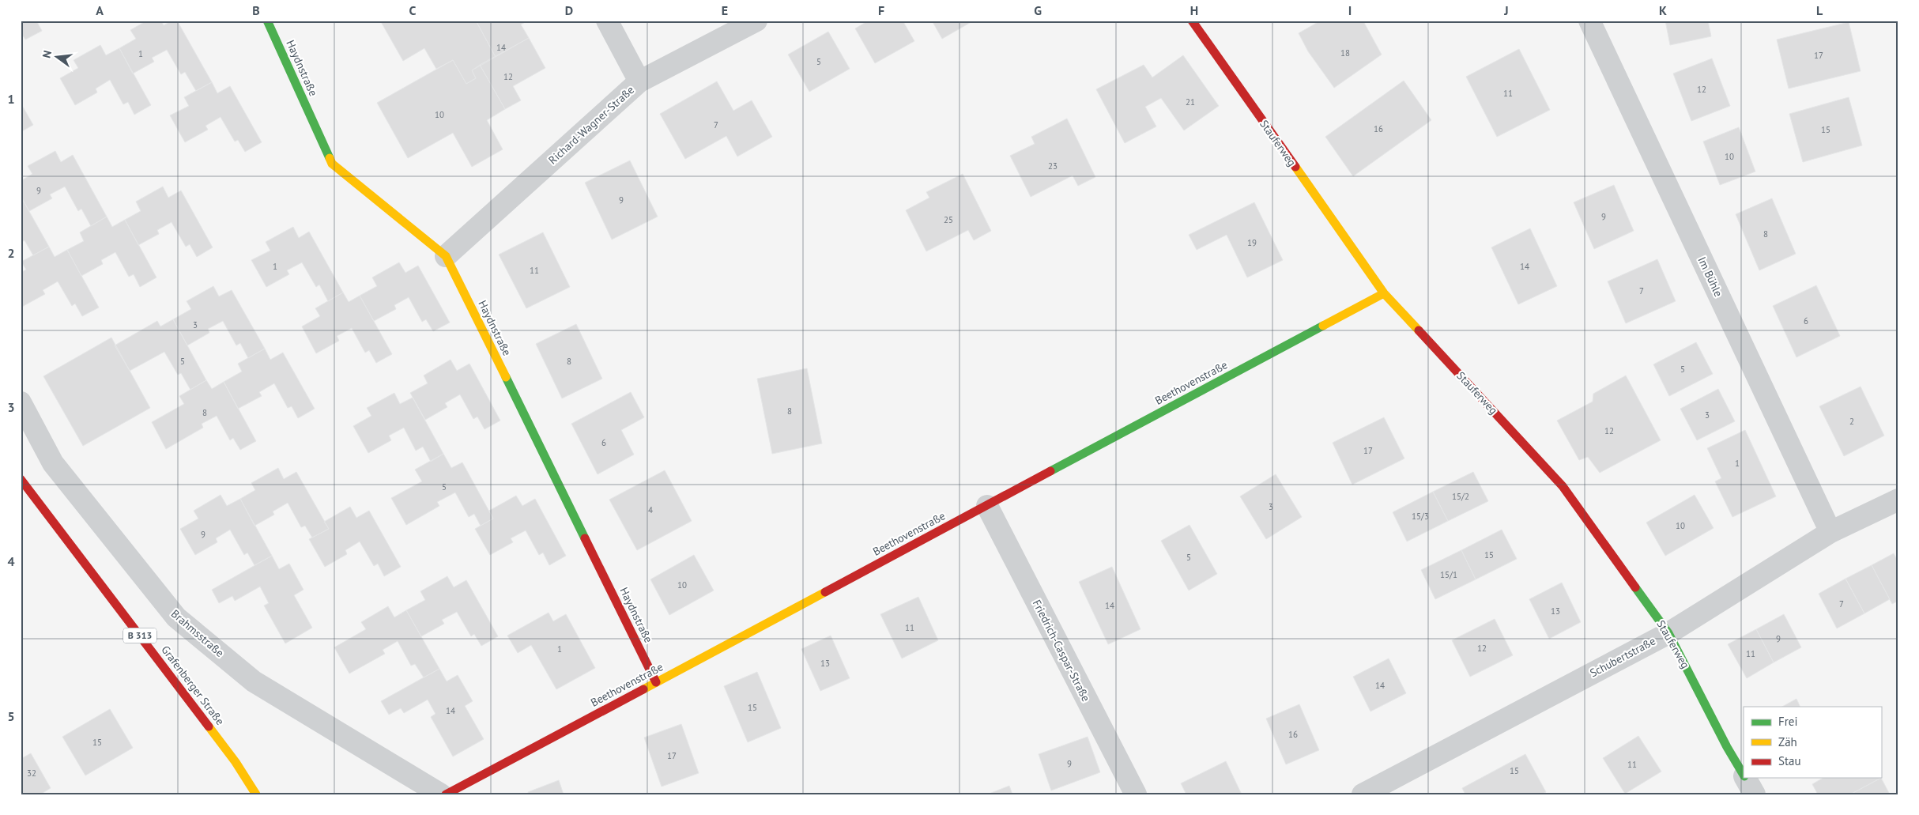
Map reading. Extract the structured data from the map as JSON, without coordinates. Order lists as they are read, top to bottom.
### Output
{
  "streets": {
    "street": [
      "Haydnstraße",
      "Richard-Wagner-Straße",
      "Stauferweg",
      "Im Bühle",
      "Beethovenstraße",
      "Brahmsstraße",
      "B 313",
      "Friedrich-Caspar-Straße",
      "Schubertstraße",
      "Grafenberger Straße"
    ]
  },
  "crossings": [
    ["Haydnstraße", "Richard-Wagner-Straße"],
    ["Haydnstraße", "Beethovenstraße"],
    ["Stauferweg", "Beethovenstraße"],
    ["Stauferweg", "Schubertstraße"],
    ["Im Bühle", "Schubertstraße"],
    ["Beethovenstraße", "Friedrich-Caspar-Straße"]
  ],
  "house_numbers": [
    "14",
    "18",
    "1",
    "17",
    "5",
    "12",
    "12",
    "11",
    "21",
    "10",
    "7",
    "16",
    "15",
    "10",
    "23",
    "9",
    "9",
    "9",
    "25",
    "8",
    "19",
    "1",
    "14",
    "11",
    "7",
    "6",
    "3",
    "5",
    "8",
    "5",
    "8",
    "8",
    "3",
    "2",
    "12",
    "6",
    "17",
    "1",
    "5",
    "15/2",
    "3",
    "4",
    "15/3",
    "10",
    "9",
    "15",
    "5",
    "15/1",
    "10",
    "7",
    "14",
    "13",
    "11",
    "9",
    "12",
    "1",
    "11",
    "13",
    "14",
    "15",
    "14",
    "16",
    "15",
    "17",
    "9",
    "11",
    "15",
    "32"
  ],
  "legend": ["Frei", "Zäh", "Stau"],
  "north": "left",
  "grid": {
    "columns": [
      "A",
      "B",
      "C",
      "D",
      "E",
      "F",
      "G",
      "H",
      "I",
      "J",
      "K",
      "L"
    ],
    "rows": [
      "1",
      "2",
      "3",
      "4",
      "5"
    ]
  }
}
